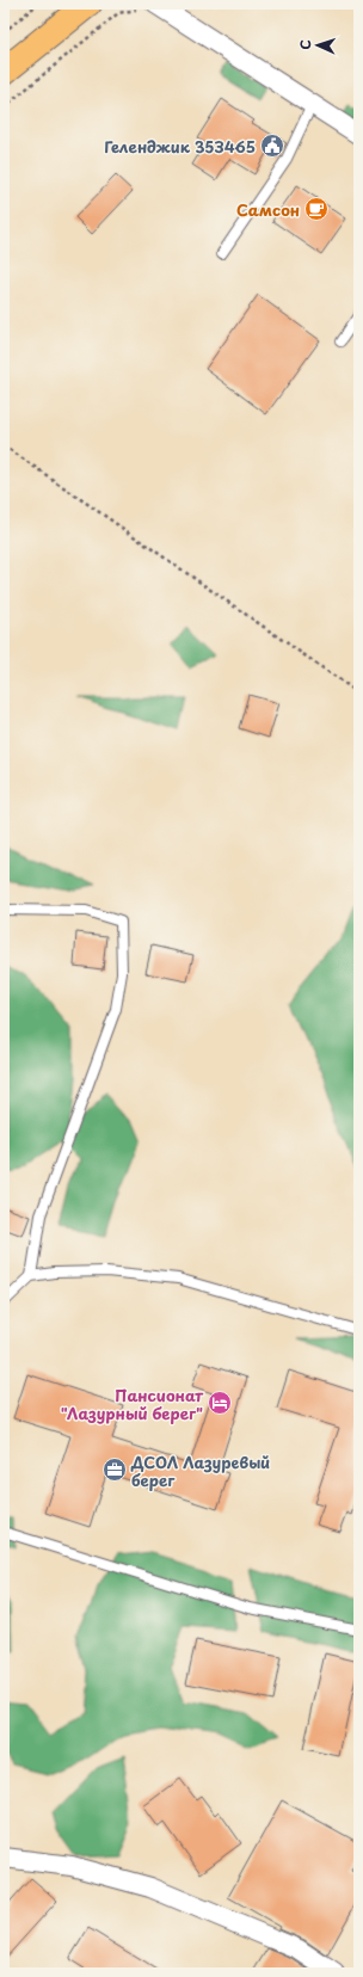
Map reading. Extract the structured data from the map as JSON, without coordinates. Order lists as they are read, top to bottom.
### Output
{
  "places": {
    "public building": ["Геленджик 353465"],
    "cafe": ["Самсон"],
    "hotel": ["Пансионат \"Лазурный берег\""],
    "office": ["ДСОЛ Лазуревый берег"]
  },
  "north": "left"
}
